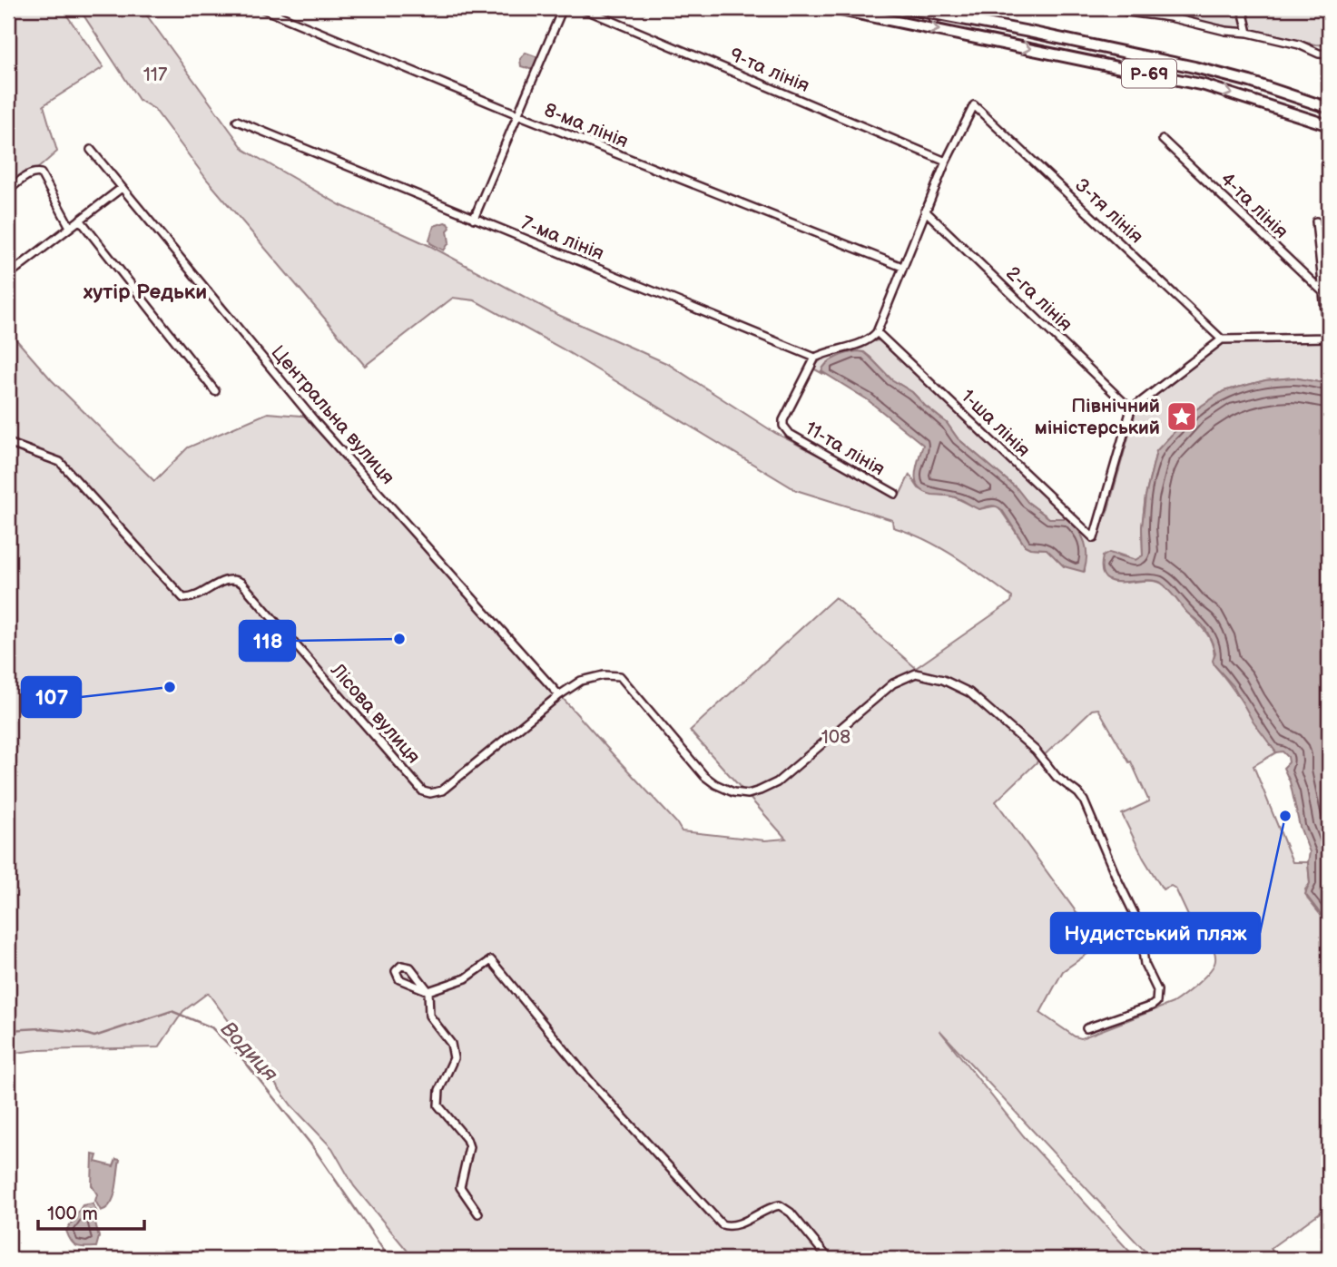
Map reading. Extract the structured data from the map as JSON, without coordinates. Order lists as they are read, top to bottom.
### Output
{
  "streets": {
    "main road": ["Р-69"],
    "street": [
      "9-та лінія",
      "8-ма лінія",
      "4-та лінія",
      "3-тя лінія",
      "7-ма лінія",
      "2-га лінія",
      "Центральна вулиця",
      "1-ша лінія",
      "11-та лінія",
      "Лісова вулиця"
    ]
  },
  "crossings": [
    ["9-та лінія", "3-тя лінія"],
    ["7-ма лінія", "11-та лінія"],
    ["2-га лінія", "1-ша лінія"],
    ["Центральна вулиця", "Лісова вулиця"]
  ],
  "districts": ["хутір Редьки"],
  "water": ["Водиця"],
  "parks": ["117", "108"],
  "places": {
    "place": ["Північний міністерський"],
    "other": ["118", "107", "Нудистський пляж"]
  },
  "scale_bar": "100 m"
}
